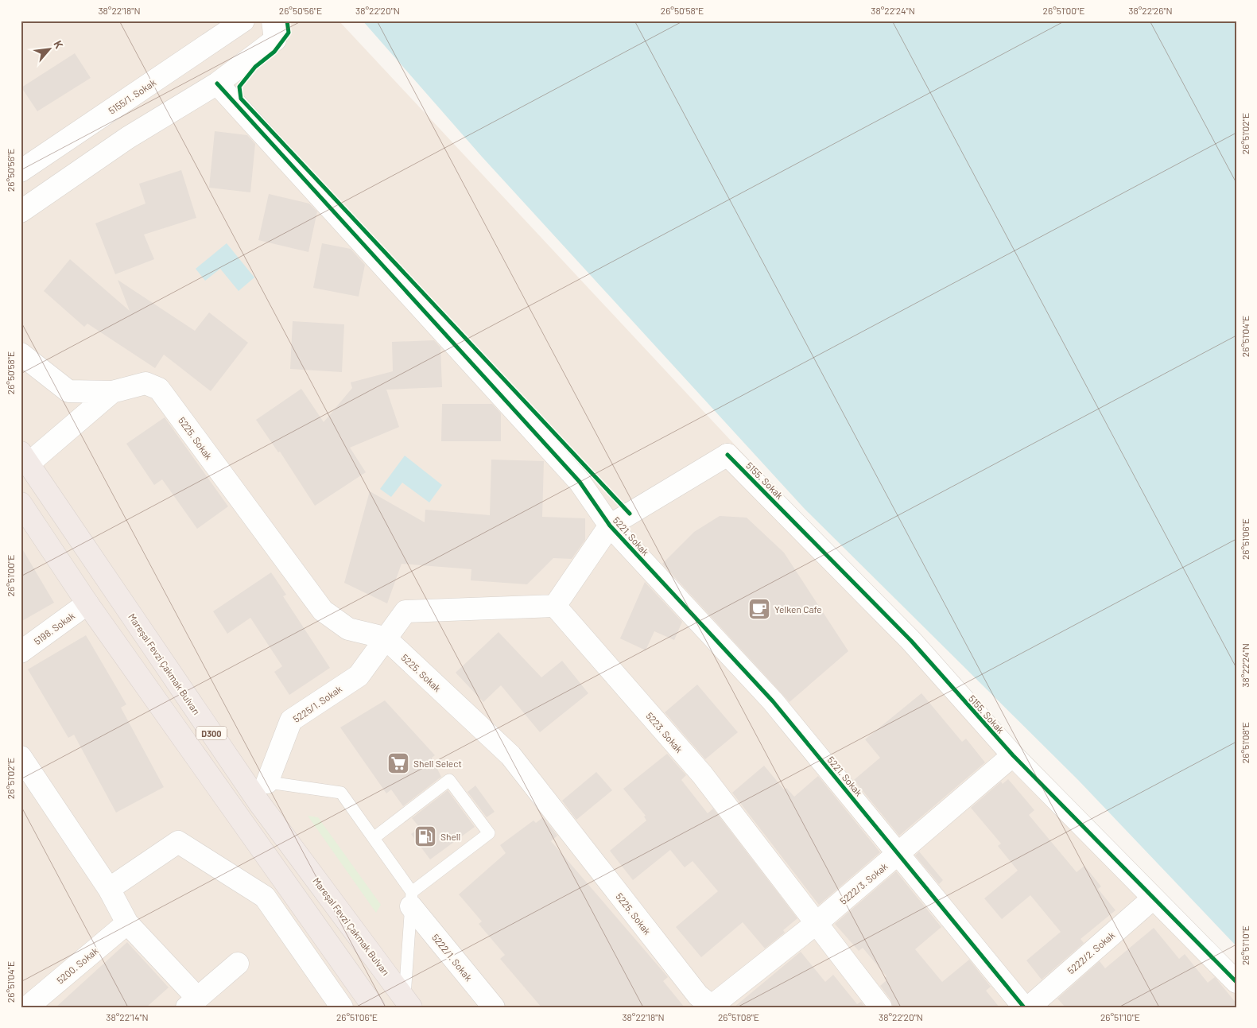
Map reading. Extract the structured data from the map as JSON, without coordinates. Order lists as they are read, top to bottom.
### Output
{
  "streets": {
    "highway": ["Mareşal Fevzi Çakmak Bulvarı", "D300"],
    "street": [
      "5155/1. Sokak",
      "5225. Sokak",
      "5155. Sokak",
      "5221. Sokak",
      "5198. Sokak",
      "5225/1. Sokak",
      "5223. Sokak",
      "5222/3. Sokak",
      "5222/2. Sokak",
      "5222/1. Sokak",
      "5200. Sokak"
    ]
  },
  "crossings": [
    ["5225. Sokak", "5225/1. Sokak"],
    ["5225. Sokak", "5222/3. Sokak"],
    ["5155. Sokak", "5221. Sokak"],
    ["5155. Sokak", "5222/3. Sokak"],
    ["5155. Sokak", "5222/2. Sokak"],
    ["5221. Sokak", "5222/3. Sokak"],
    ["5198. Sokak", "D300"],
    ["5223. Sokak", "5222/3. Sokak"]
  ],
  "places": {
    "cafe": ["Yelken Cafe"],
    "supermarket": ["Shell Select"],
    "fuel station": ["Shell"]
  },
  "north": "top right",
  "coordinates": [
    "38°22'18\"N",
    "26°50'56\"E",
    "38°22'20\"N",
    "26°50'58\"E",
    "38°22'24\"N",
    "26°51'00\"E",
    "38°22'26\"N",
    "26°51'02\"E",
    "26°51'04\"E",
    "26°51'06\"E",
    "26°51'08\"E",
    "26°51'10\"E",
    "38°22'14\"N"
  ]
}
